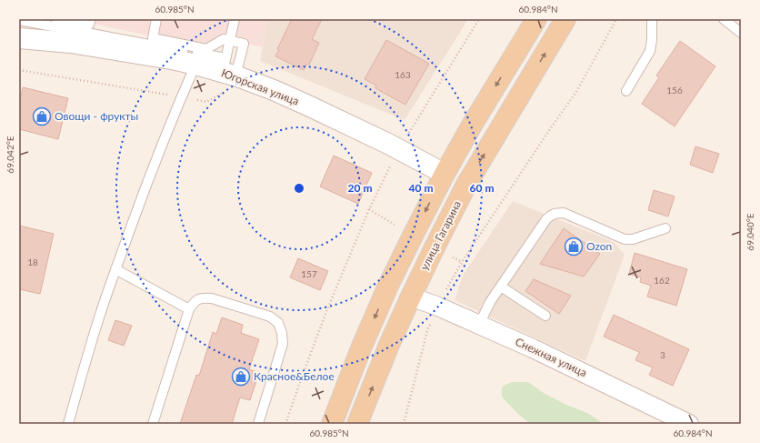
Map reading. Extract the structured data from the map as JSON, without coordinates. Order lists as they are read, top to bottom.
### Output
{
  "streets": {
    "main road": ["улица Гагарина"],
    "street": ["Югорская улица", "Снежная улица"]
  },
  "crossings": [
    ["улица Гагарина", "Снежная улица"]
  ],
  "places": {
    "shop": ["Овощи - фрукты", "Ozon", "Красное&Белое"]
  },
  "house_numbers": [
    "163",
    "156",
    "18",
    "157",
    "162",
    "3"
  ],
  "coordinates": [
    "60.985°N",
    "60.984°N",
    "69.042°E",
    "69.040°E"
  ],
  "rings": ["20 m", "40 m", "60 m"]
}
